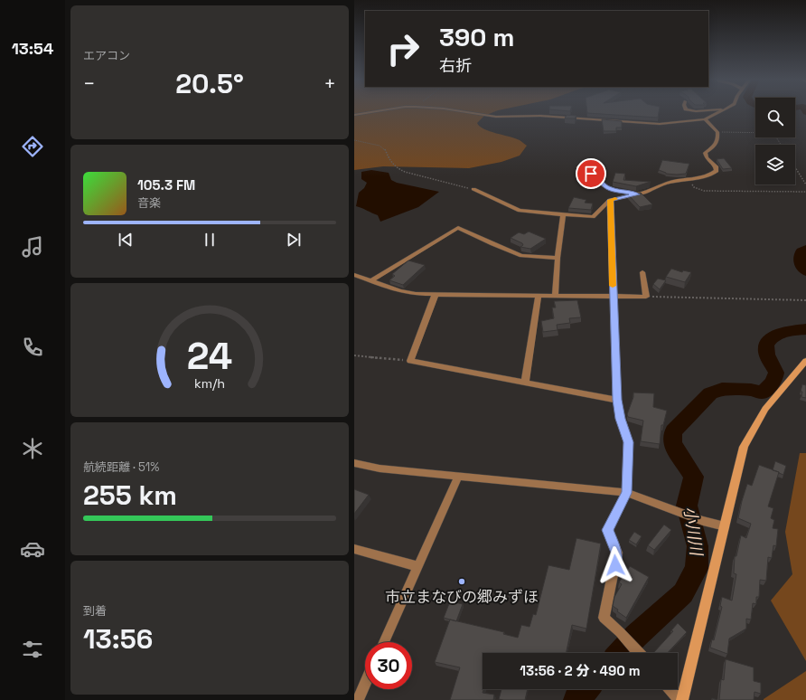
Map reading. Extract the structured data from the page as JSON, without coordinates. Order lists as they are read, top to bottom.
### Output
{
  "water": ["小川川"],
  "places": ["市立まなびの郷みずほ"],
  "page": {
    "tabs": "13:54",
    "tile": [
      "エアコン",
      ["航続距離 · 51%", "255 km"],
      ["到着", "13:56"]
    ],
    "turn": ["390 m", "右折"],
    "heat": ["−", "20.5°", "+"],
    "song": ["105.3 FM", "音楽"],
    "limit": "30",
    "trip": "13:56 · 2 分 · 490 m",
    "gauge": ["24", "km/h"]
  }
}
